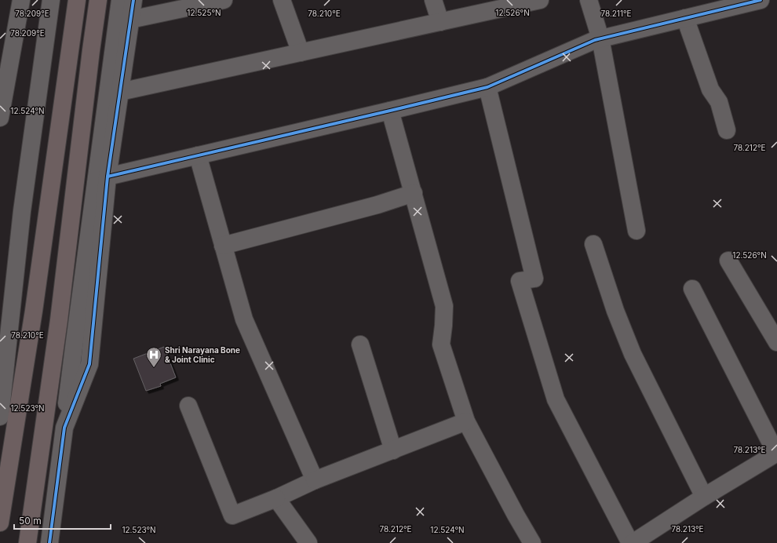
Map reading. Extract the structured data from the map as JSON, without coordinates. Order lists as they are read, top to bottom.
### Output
{
  "places": {
    "hospital": ["Shri Narayana Bone & Joint Clinic"]
  },
  "scale_bar": "50 m",
  "coordinates": [
    "12.525°N",
    "12.526°N",
    "78.209°E",
    "78.210°E",
    "78.211°E",
    "12.524°N",
    "78.212°E",
    "12.523°N",
    "78.213°E"
  ]
}
